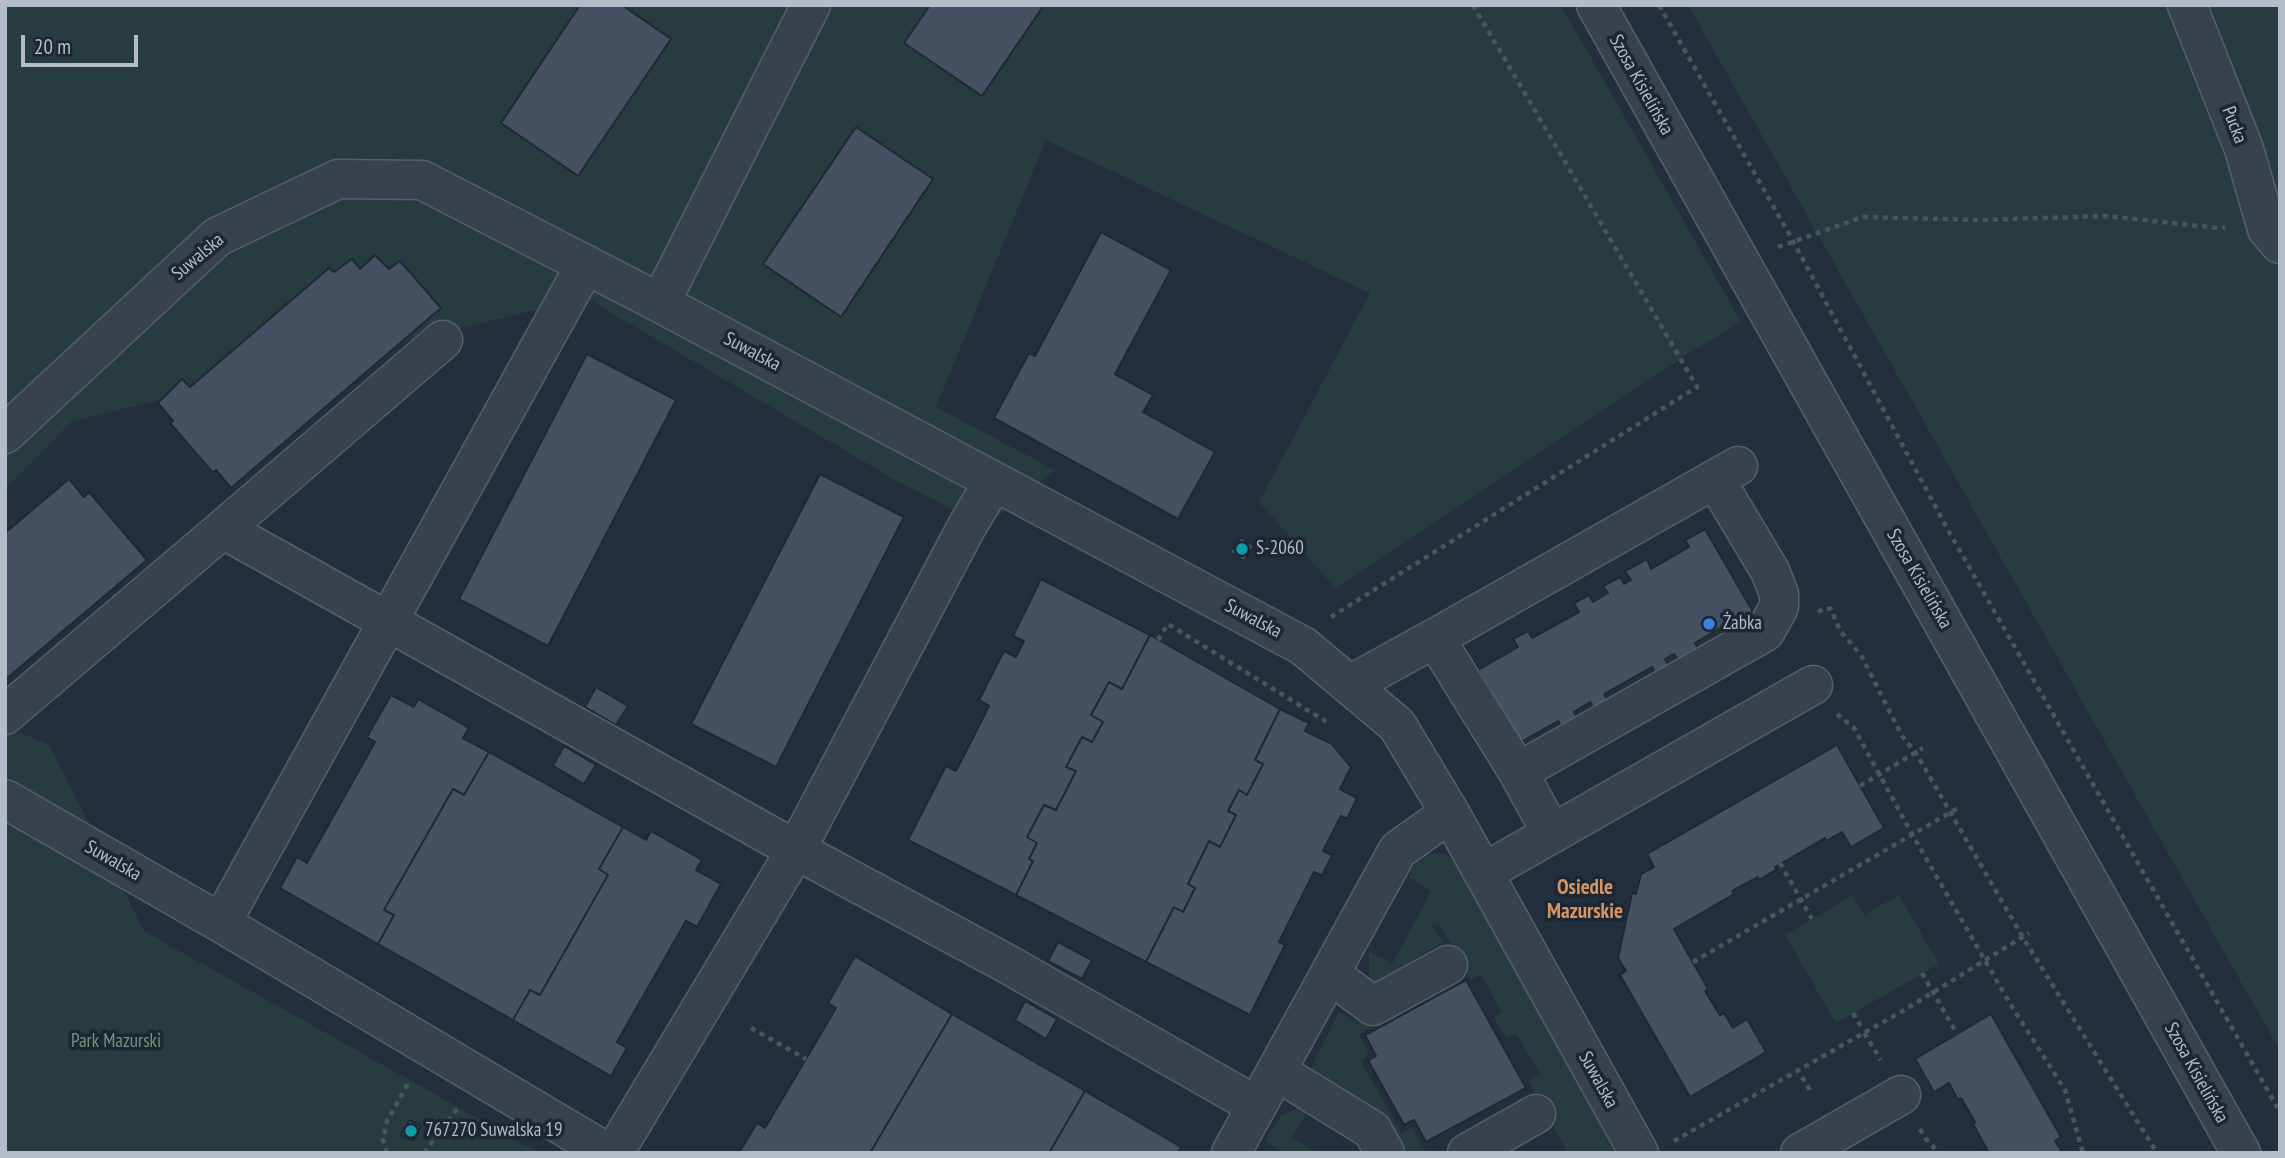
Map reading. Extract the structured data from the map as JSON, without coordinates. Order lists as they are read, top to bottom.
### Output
{
  "streets": {
    "street": ["Szosa Kisielińska", "Pucka", "Suwalska"]
  },
  "districts": ["Osiedle Mazurskie"],
  "parks": ["Park Mazurski"],
  "places": ["S-2060", "Żabka", "767270 Suwalska 19"],
  "scale_bar": "20 m"
}
